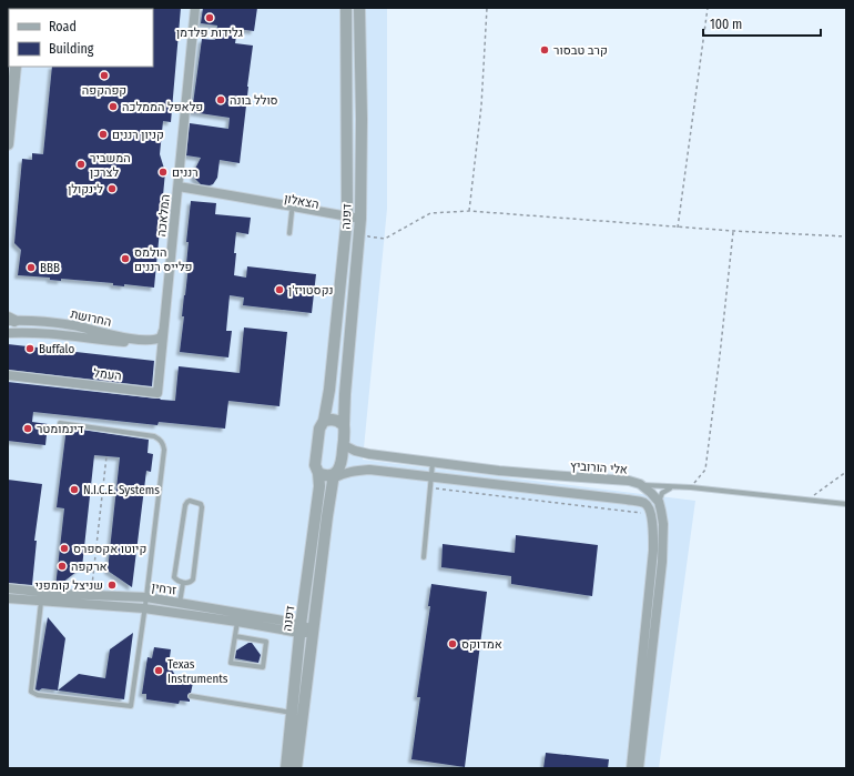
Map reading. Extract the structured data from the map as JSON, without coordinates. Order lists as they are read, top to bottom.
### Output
{
  "streets": {
    "street": [
      "הצאלון",
      "המלאכה",
      "דפנה",
      "החרושת",
      "העמל",
      "אלי הורוביץ",
      "זרחין"
    ]
  },
  "crossings": [
    ["הצאלון", "המלאכה"],
    ["הצאלון", "דפנה"],
    ["המלאכה", "החרושת"],
    ["המלאכה", "העמל"],
    ["דפנה", "אלי הורוביץ"],
    ["דפנה", "זרחין"],
    ["החרושת", "העמל"]
  ],
  "places": [
    "גלידות פלדמן",
    "קרב טבסור",
    "קפהקפה",
    "סולל בונה",
    "פלאפל הממלכה",
    "קניון רננים",
    "המשביר לצרכן",
    "רננים",
    "לינקולן",
    "הולמס פלייס רננים",
    "BBB",
    "נקסטויז'ן",
    "Buffalo",
    "דינמומטר",
    "N.I.C.E. Systems",
    "קיוטו אקספרס",
    "ארקפה",
    "שניצל קומפני",
    "אמדוקס",
    "Texas Instruments"
  ],
  "legend": ["Road", "Building"],
  "scale_bar": "100 m"
}
